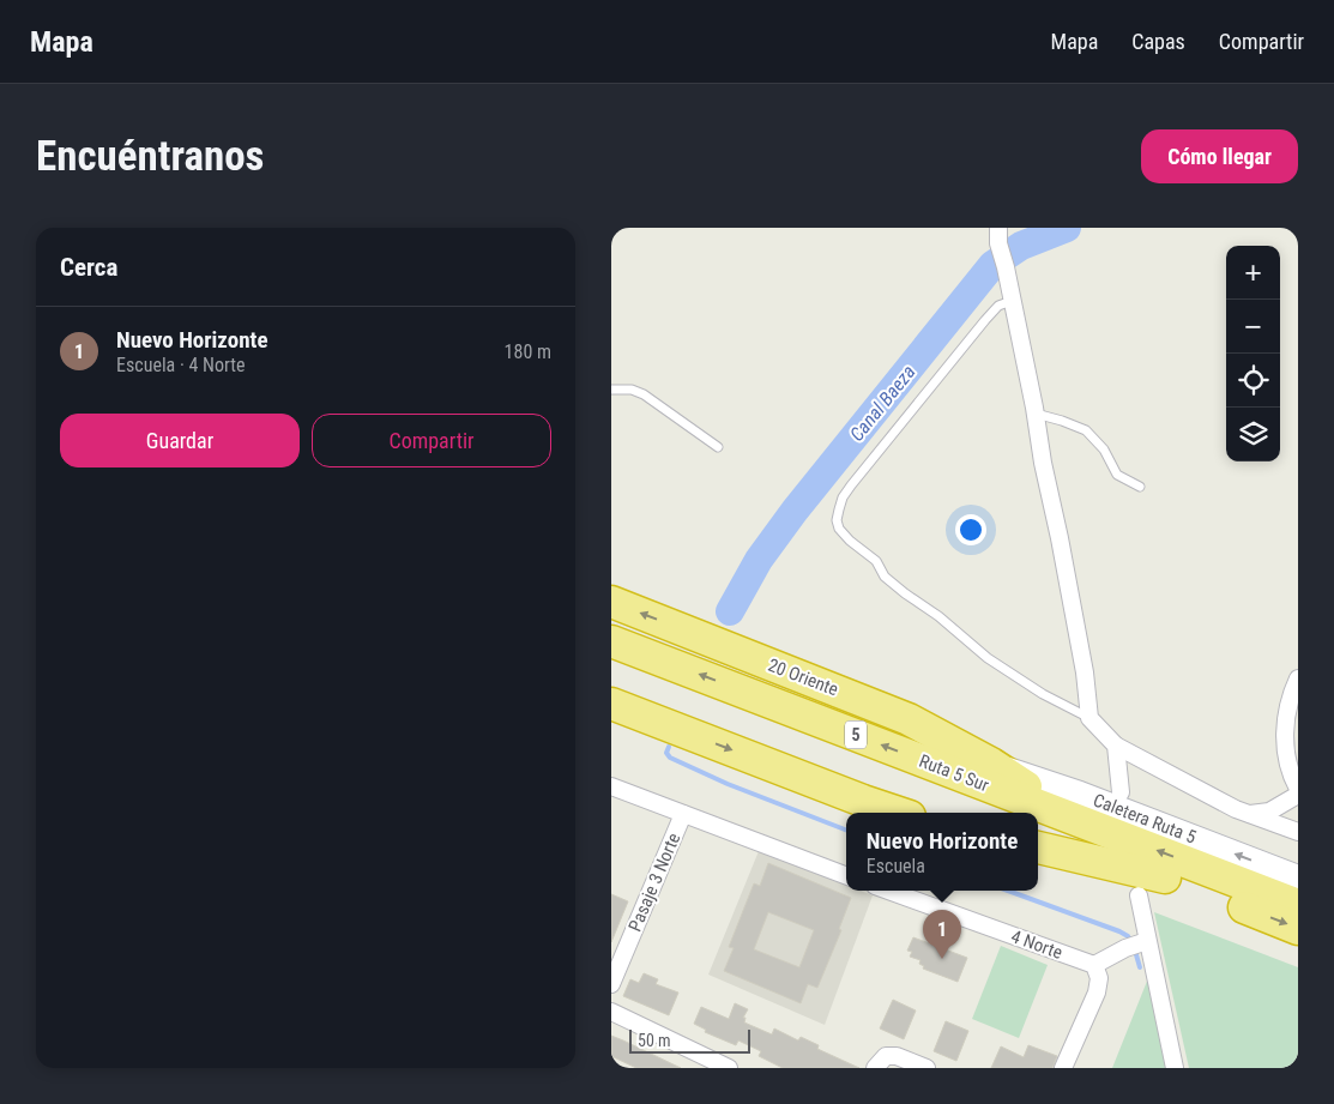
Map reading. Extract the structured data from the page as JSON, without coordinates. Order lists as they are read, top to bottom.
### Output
{
  "streets": {
    "highway": ["20 Oriente", "5", "Ruta 5 Sur"],
    "street": ["Caletera Ruta 5", "Pasaje 3 Norte", "4 Norte"]
  },
  "crossings": [
    ["20 Oriente", "Ruta 5 Sur"],
    ["20 Oriente", "Caletera Ruta 5"]
  ],
  "water": ["Canal Baeza"],
  "scale_bar": "50 m",
  "page": {
    "header": "Mapa",
    "nav": ["Mapa", "Capas", "Compartir"],
    "buttons": [
      "Cómo llegar",
      ["Guardar", "Compartir"]
    ],
    "title": "Encuéntranos",
    "heading": "Cerca",
    "map_buttons": ["+", "−"],
    "list": [
      {
        "mark": "1",
        "name": "Nuevo Horizonte",
        "note": "Escuela · 4 Norte",
        "value": "180 m"
      }
    ],
    "popup": ["Nuevo Horizonte", "Escuela"],
    "pins": "1",
    "scale": "50 m"
  }
}
